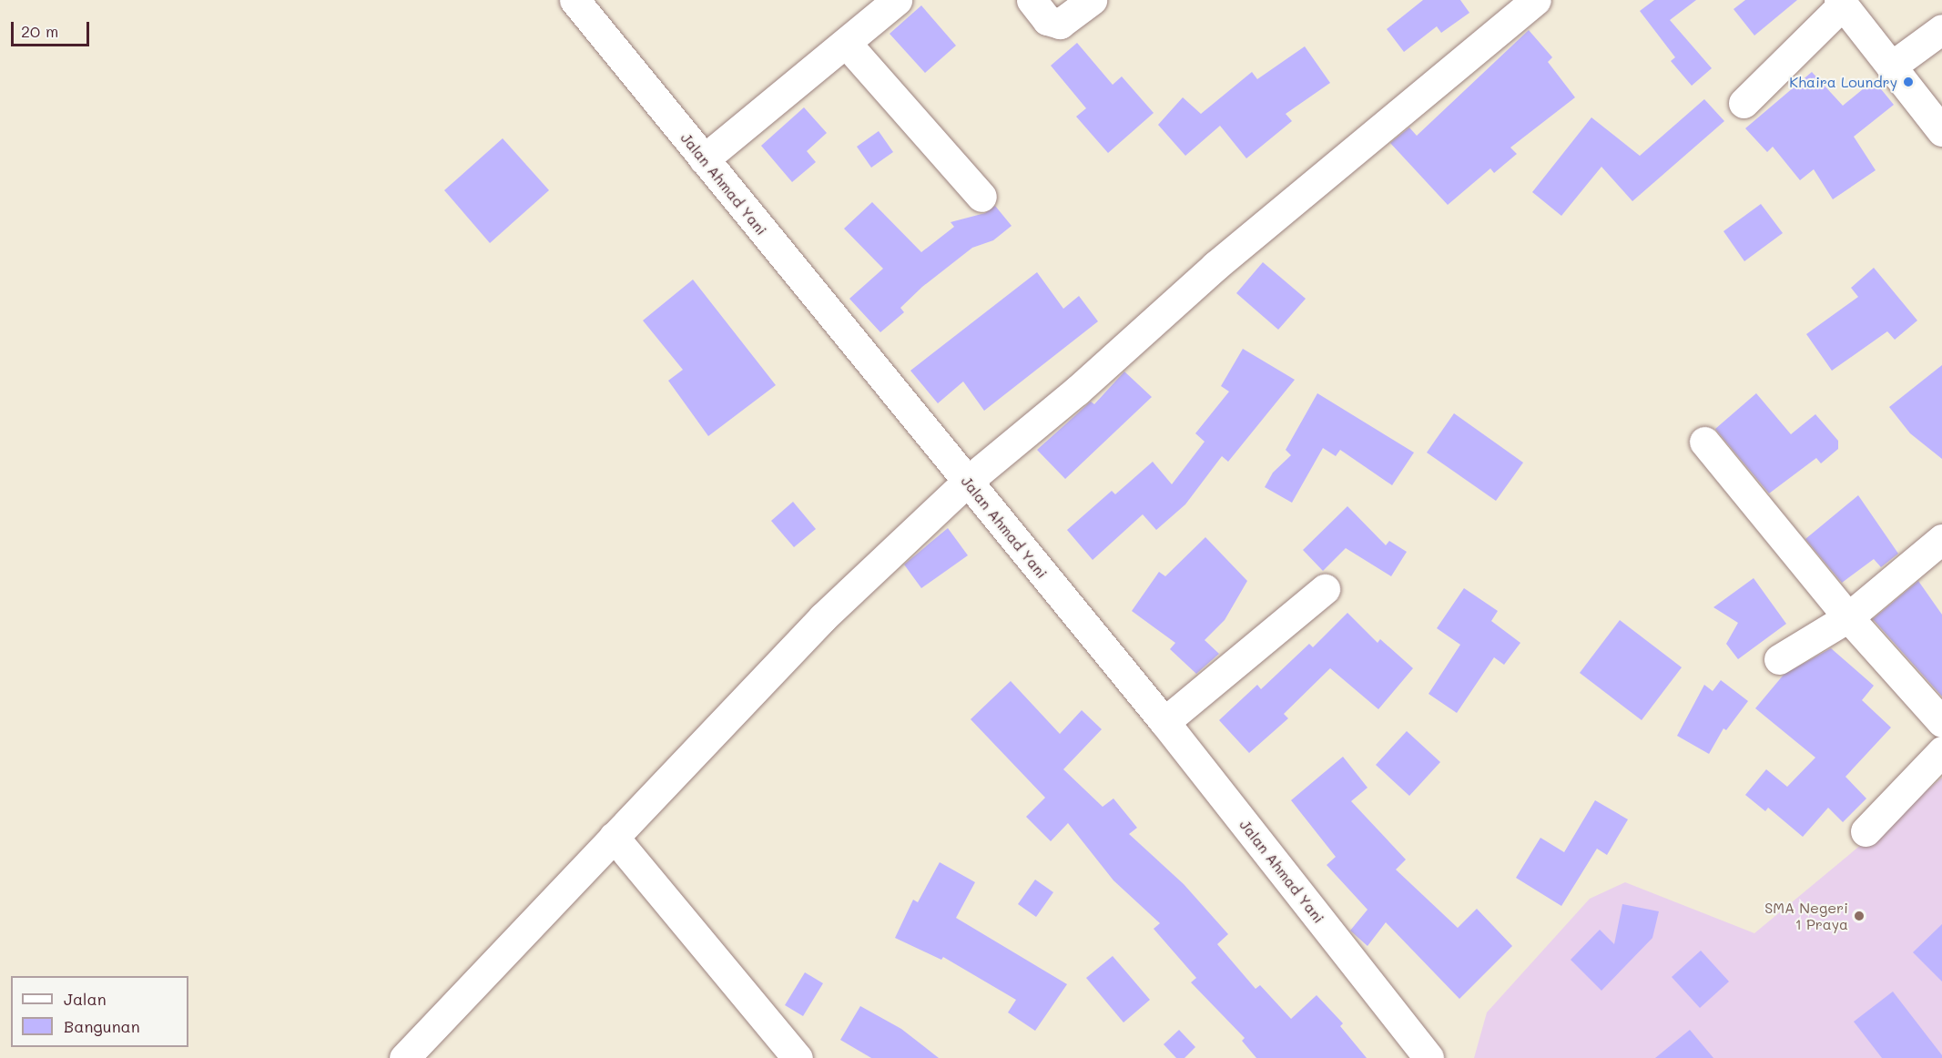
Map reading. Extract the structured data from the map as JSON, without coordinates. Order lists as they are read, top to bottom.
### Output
{
  "streets": {
    "street": ["Jalan Ahmad Yani"]
  },
  "places": ["Khaira Loundry", "SMA Negeri 1 Praya"],
  "legend": ["Jalan", "Bangunan"],
  "scale_bar": "20 m"
}
